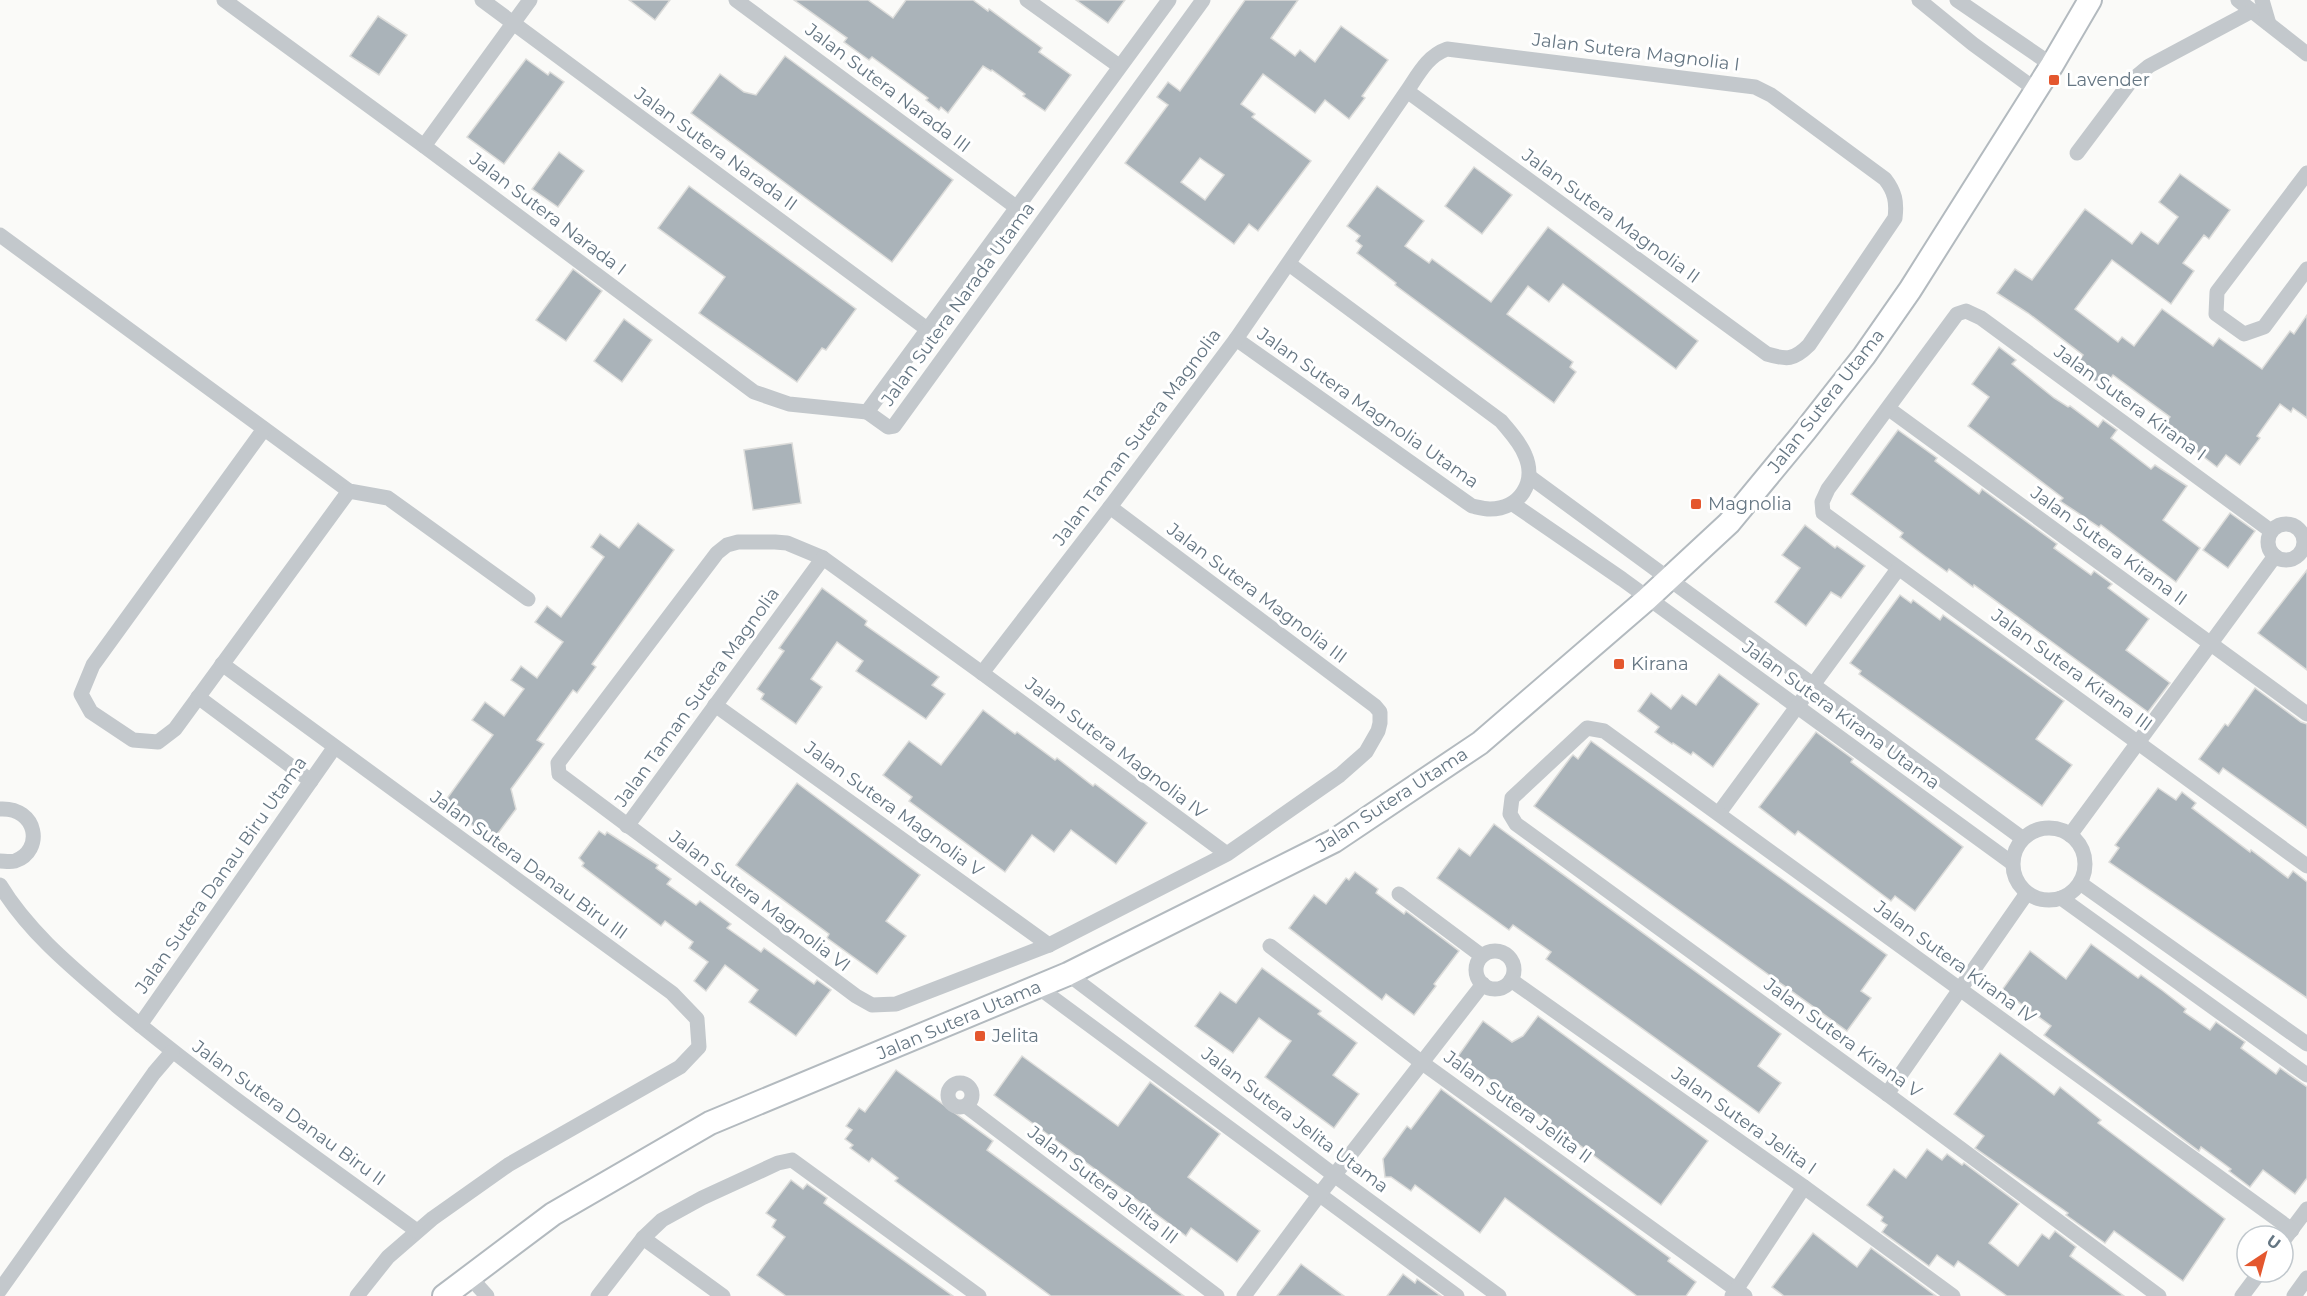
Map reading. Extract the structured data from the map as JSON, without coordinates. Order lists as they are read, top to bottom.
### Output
{
  "streets": {
    "street": [
      "Jalan Sutera Magnolia I",
      "Jalan Sutera Narada III",
      "Jalan Sutera Narada II",
      "Jalan Sutera Narada I",
      "Jalan Sutera Magnolia II",
      "Jalan Sutera Narada Utama",
      "Jalan Sutera Utama",
      "Jalan Sutera Kirana I",
      "Jalan Sutera Magnolia Utama",
      "Jalan Taman Sutera Magnolia",
      "Jalan Sutera Kirana II",
      "Jalan Sutera Magnolia III",
      "Jalan Sutera Kirana III",
      "Jalan Sutera Kirana Utama",
      "Jalan Sutera Magnolia IV",
      "Jalan Sutera Magnolia V",
      "Jalan Sutera Danau Biru III",
      "Jalan Sutera Danau Biru Utama",
      "Jalan Sutera Magnolia VI",
      "Jalan Sutera Kirana IV",
      "Jalan Sutera Kirana V",
      "Jalan Sutera Jelita II",
      "Jalan Sutera Danau Biru II",
      "Jalan Sutera Jelita Utama",
      "Jalan Sutera Jelita I",
      "Jalan Sutera Jelita III"
    ]
  },
  "crossings": [
    ["Jalan Sutera Magnolia I", "Jalan Sutera Magnolia II"],
    ["Jalan Sutera Magnolia I", "Jalan Taman Sutera Magnolia"],
    ["Jalan Sutera Narada III", "Jalan Sutera Narada Utama"],
    ["Jalan Sutera Narada II", "Jalan Sutera Narada Utama"],
    ["Jalan Sutera Narada I", "Jalan Sutera Narada Utama"],
    ["Jalan Sutera Magnolia II", "Jalan Taman Sutera Magnolia"],
    ["Jalan Sutera Utama", "Jalan Sutera Kirana Utama"],
    ["Jalan Sutera Utama", "Jalan Sutera Jelita Utama"],
    ["Jalan Sutera Kirana I", "Jalan Sutera Kirana II"],
    ["Jalan Sutera Kirana I", "Jalan Sutera Kirana III"],
    ["Jalan Sutera Magnolia Utama", "Jalan Taman Sutera Magnolia"],
    ["Jalan Taman Sutera Magnolia", "Jalan Sutera Magnolia III"],
    ["Jalan Taman Sutera Magnolia", "Jalan Sutera Magnolia IV"],
    ["Jalan Taman Sutera Magnolia", "Jalan Sutera Magnolia V"],
    ["Jalan Taman Sutera Magnolia", "Jalan Sutera Magnolia VI"],
    ["Jalan Sutera Kirana II", "Jalan Sutera Kirana III"],
    ["Jalan Sutera Magnolia III", "Jalan Sutera Magnolia IV"],
    ["Jalan Sutera Magnolia V", "Jalan Sutera Magnolia VI"],
    ["Jalan Sutera Danau Biru III", "Jalan Sutera Danau Biru Utama"],
    ["Jalan Sutera Danau Biru III", "Jalan Sutera Danau Biru II"],
    ["Jalan Sutera Danau Biru Utama", "Jalan Sutera Danau Biru II"],
    ["Jalan Sutera Kirana IV", "Jalan Sutera Kirana V"]
  ],
  "places": {
    "transit": [
      "Lavender",
      "Magnolia",
      "Kirana",
      "Jelita"
    ]
  },
  "north": "top right"
}
